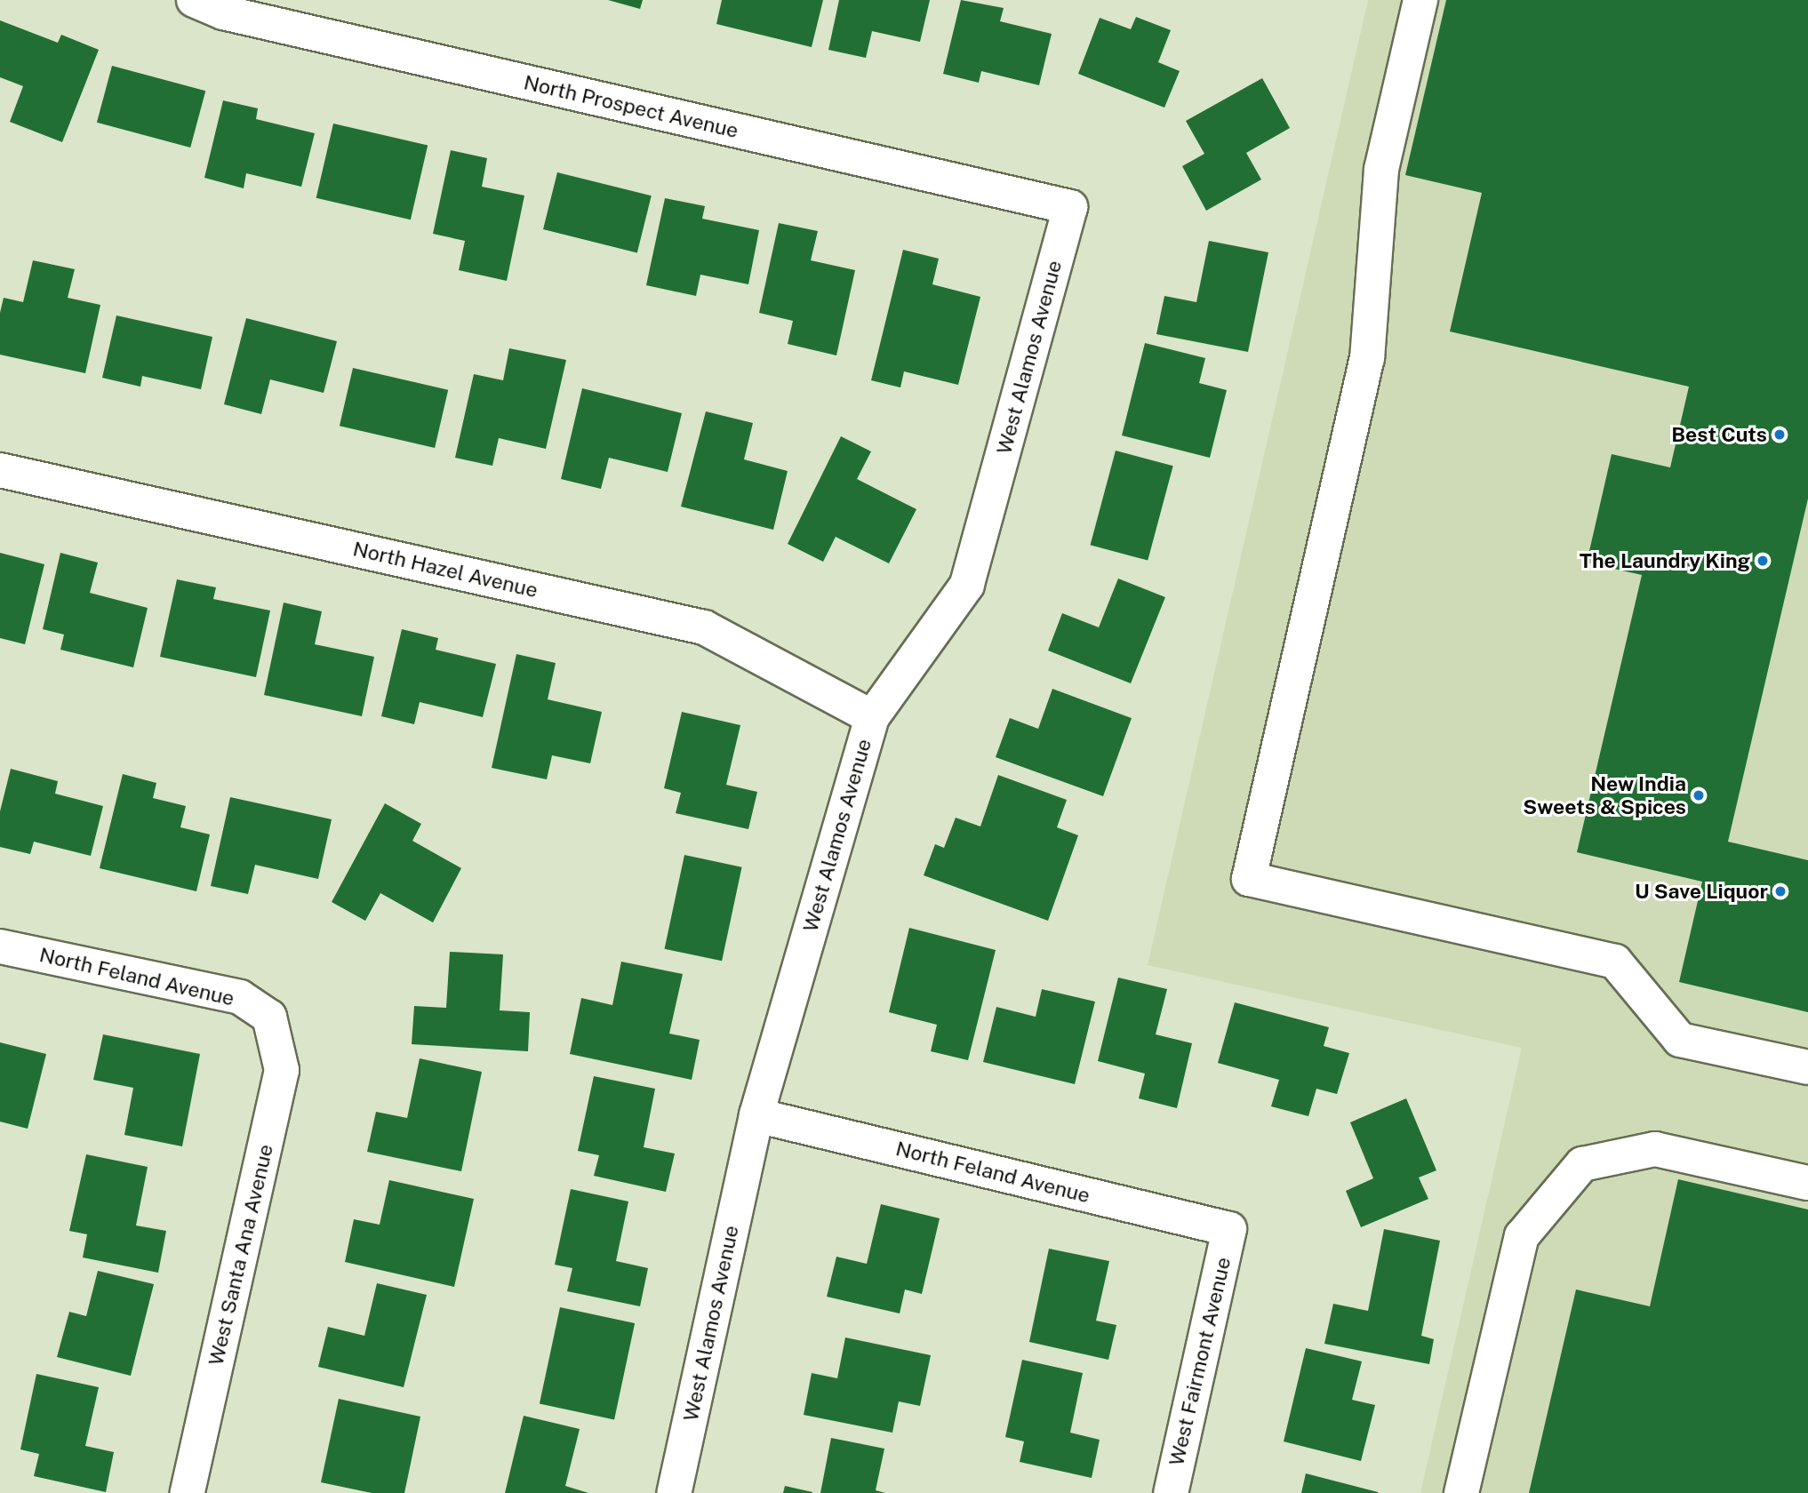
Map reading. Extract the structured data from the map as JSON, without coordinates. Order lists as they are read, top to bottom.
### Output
{
  "streets": {
    "street": [
      "North Prospect Avenue",
      "West Alamos Avenue",
      "North Hazel Avenue",
      "North Feland Avenue",
      "West Santa Ana Avenue",
      "West Fairmont Avenue"
    ]
  },
  "crossings": [
    ["North Prospect Avenue", "West Alamos Avenue"],
    ["West Alamos Avenue", "North Hazel Avenue"],
    ["West Alamos Avenue", "North Feland Avenue"],
    ["North Feland Avenue", "West Santa Ana Avenue"],
    ["North Feland Avenue", "West Fairmont Avenue"]
  ],
  "places": [
    "Best Cuts",
    "The Laundry King",
    "New India Sweets & Spices",
    "U Save Liquor"
  ]
}
